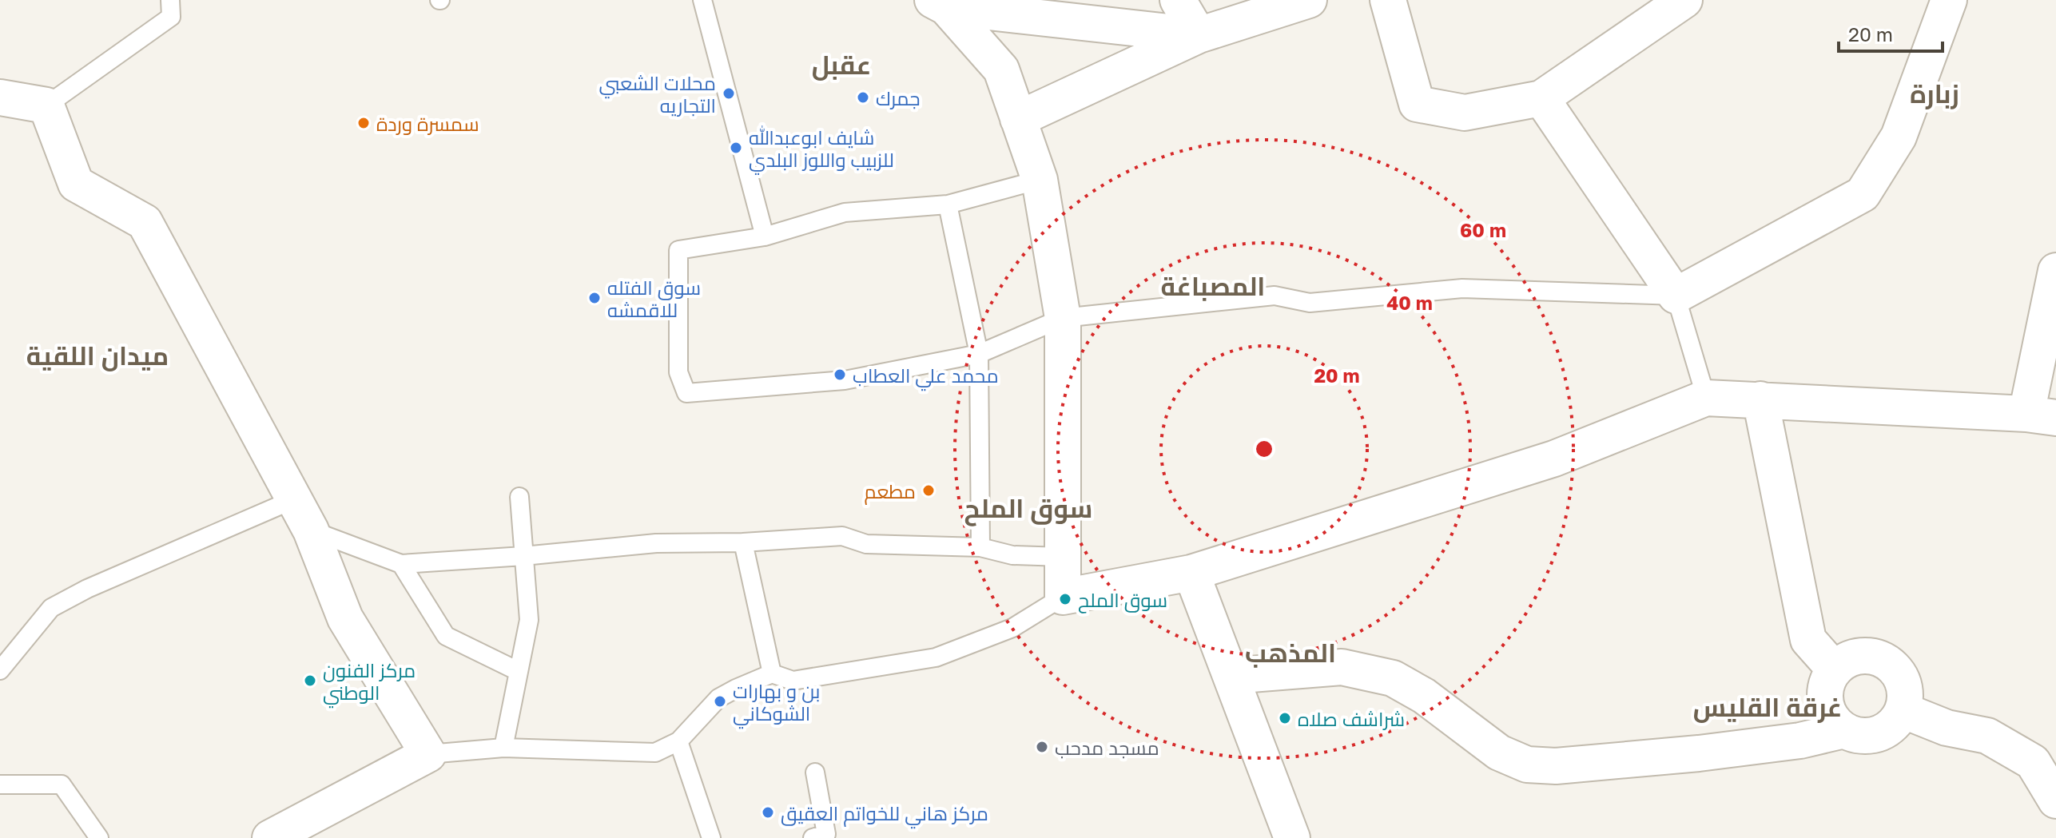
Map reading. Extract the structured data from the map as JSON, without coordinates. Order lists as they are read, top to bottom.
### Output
{
  "districts": [
    "عقبل",
    "زبارة",
    "المصباغة",
    "ميدان اللقية",
    "سوق الملح",
    "المذهب",
    "غرقة القليس"
  ],
  "places": [
    "محلات الشعبي التجاريه",
    "جمرك",
    "سمسرة وردة",
    "شايف ابوعبدالله للزبيب واللوز البلدي",
    "سوق الفتله للاقمشه",
    "محمد علي العطاب",
    "مطعم",
    "سوق الملح",
    "مركز الفنون الوطني",
    "بن و بهارات الشوكاني",
    "شراشف صلاه",
    "مسجد مدحب",
    "مركز هاني للخواتم العقيق"
  ],
  "scale_bar": "20 m",
  "rings": ["60 m", "40 m", "20 m"]
}
